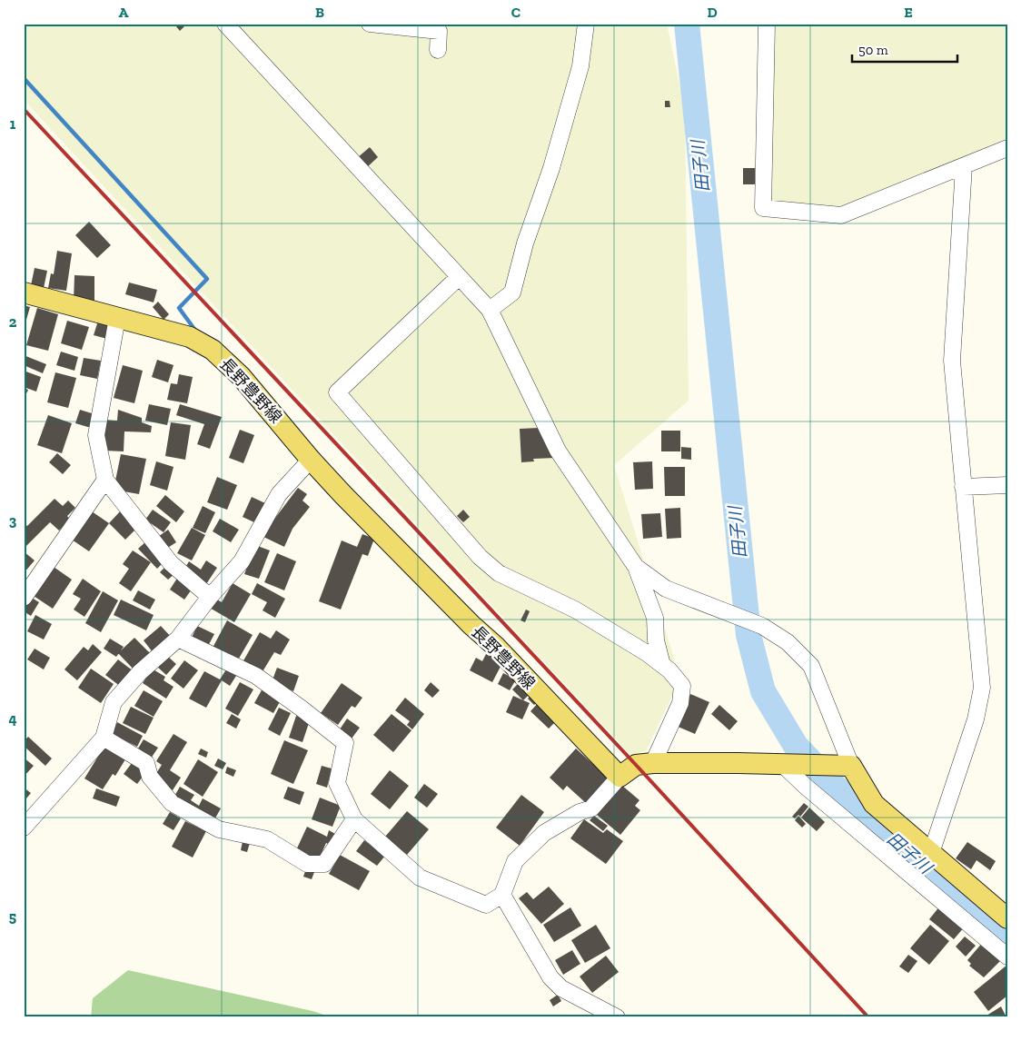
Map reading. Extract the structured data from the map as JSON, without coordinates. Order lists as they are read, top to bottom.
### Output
{
  "streets": {
    "main road": ["長野豊野線"]
  },
  "water": ["田子川"],
  "scale_bar": "50 m",
  "grid": {
    "columns": [
      "A",
      "B",
      "C",
      "D",
      "E"
    ],
    "rows": [
      "1",
      "2",
      "3",
      "4",
      "5"
    ]
  }
}
